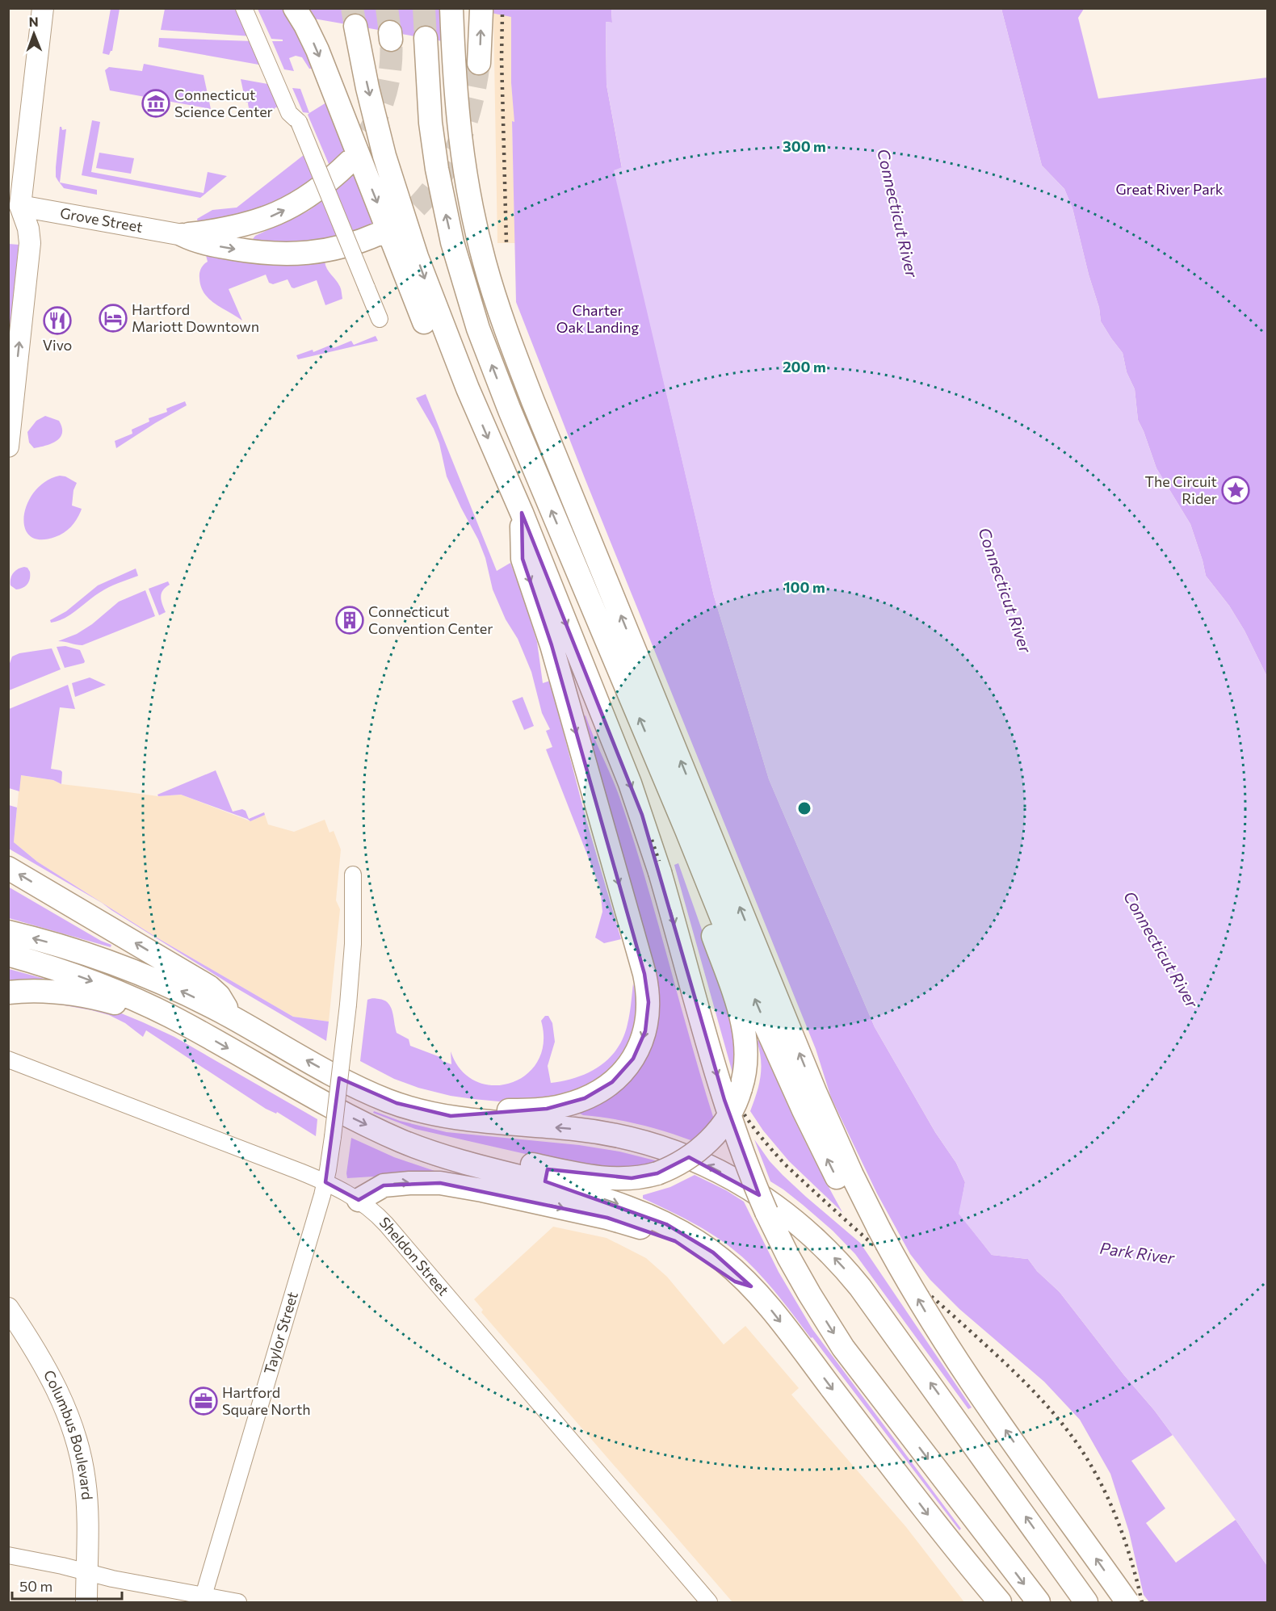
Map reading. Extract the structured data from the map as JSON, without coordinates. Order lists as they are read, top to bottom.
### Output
{
  "streets": {
    "main road": ["Grove Street", "Columbus Boulevard"],
    "street": ["Sheldon Street", "Taylor Street"]
  },
  "crossings": [
    ["Sheldon Street", "Taylor Street"]
  ],
  "water": ["Connecticut River", "Park River"],
  "parks": ["Great River Park", "Charter Oak Landing"],
  "places": {
    "museum": ["Connecticut Science Center"],
    "hotel": ["Hartford Mariott Downtown"],
    "restaurant": ["Vivo"],
    "place": ["The Circuit Rider"],
    "building": ["Connecticut Convention Center"],
    "office": ["Hartford Square North"]
  },
  "scale_bar": "50 m",
  "north": "top",
  "rings": ["300 m", "200 m", "100 m"]
}
